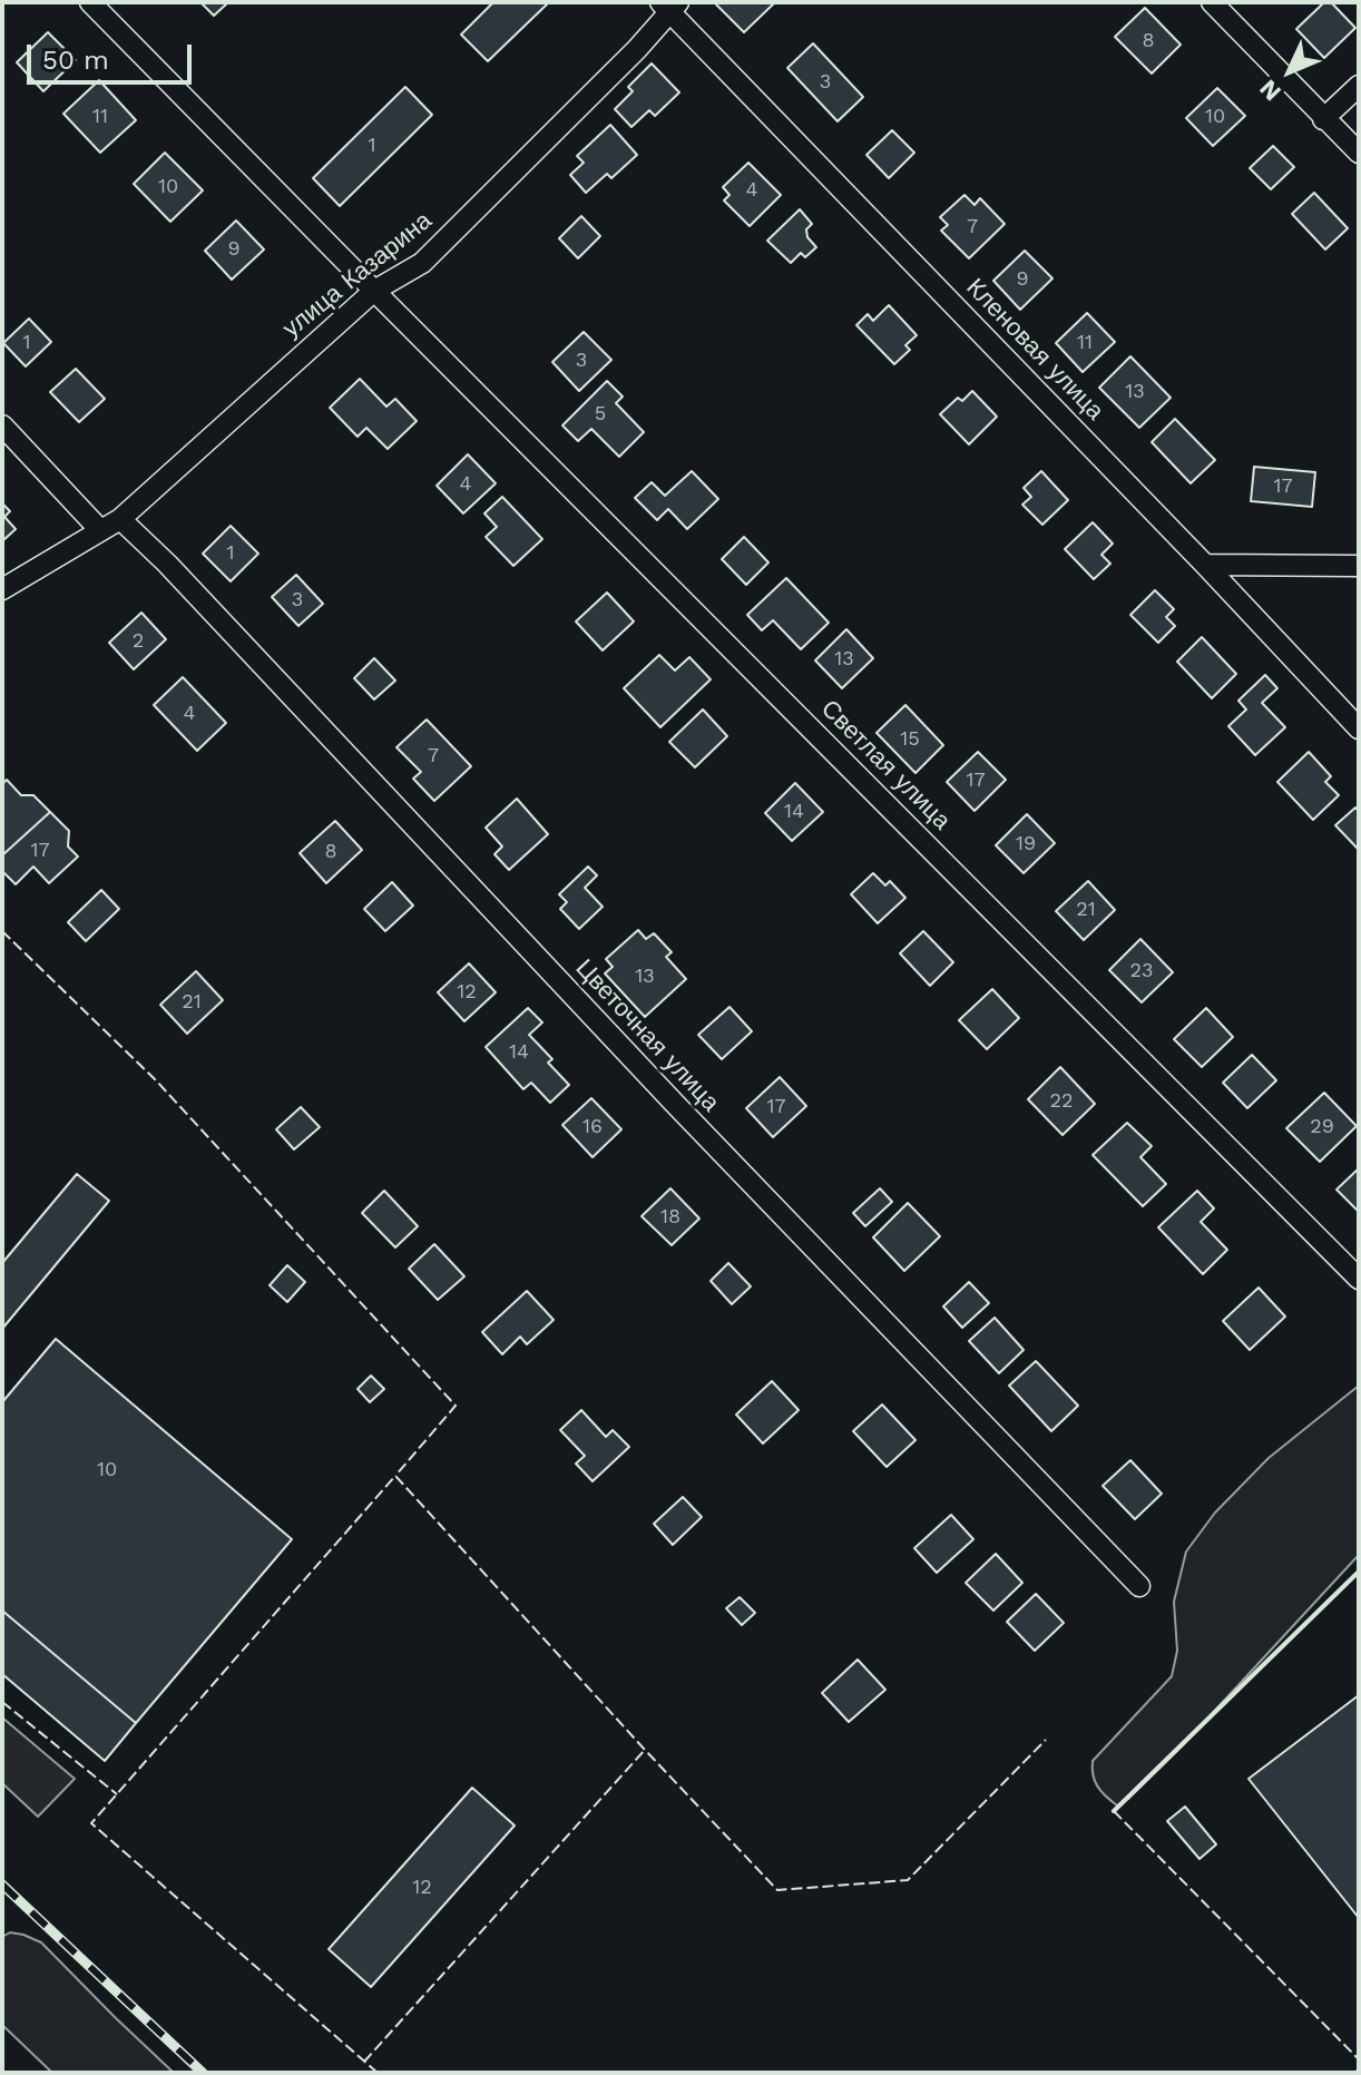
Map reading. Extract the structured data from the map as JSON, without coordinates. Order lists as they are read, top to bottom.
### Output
{
  "streets": {
    "street": [
      "улица Казарина",
      "Кленовая улица",
      "Светлая улица",
      "Цветочная улица"
    ]
  },
  "crossings": [
    ["улица Казарина", "Кленовая улица"],
    ["улица Казарина", "Светлая улица"],
    ["улица Казарина", "Цветочная улица"]
  ],
  "house_numbers": [
    "8",
    "3",
    "11",
    "10",
    "1",
    "10",
    "4",
    "7",
    "9",
    "9",
    "1",
    "11",
    "3",
    "13",
    "5",
    "4",
    "17",
    "1",
    "3",
    "2",
    "13",
    "4",
    "15",
    "7",
    "17",
    "14",
    "19",
    "17",
    "8",
    "21",
    "23",
    "13",
    "12",
    "21",
    "14",
    "22",
    "17",
    "16",
    "29",
    "18",
    "10",
    "12"
  ],
  "scale_bar": "50 m",
  "north": "bottom left"
}
